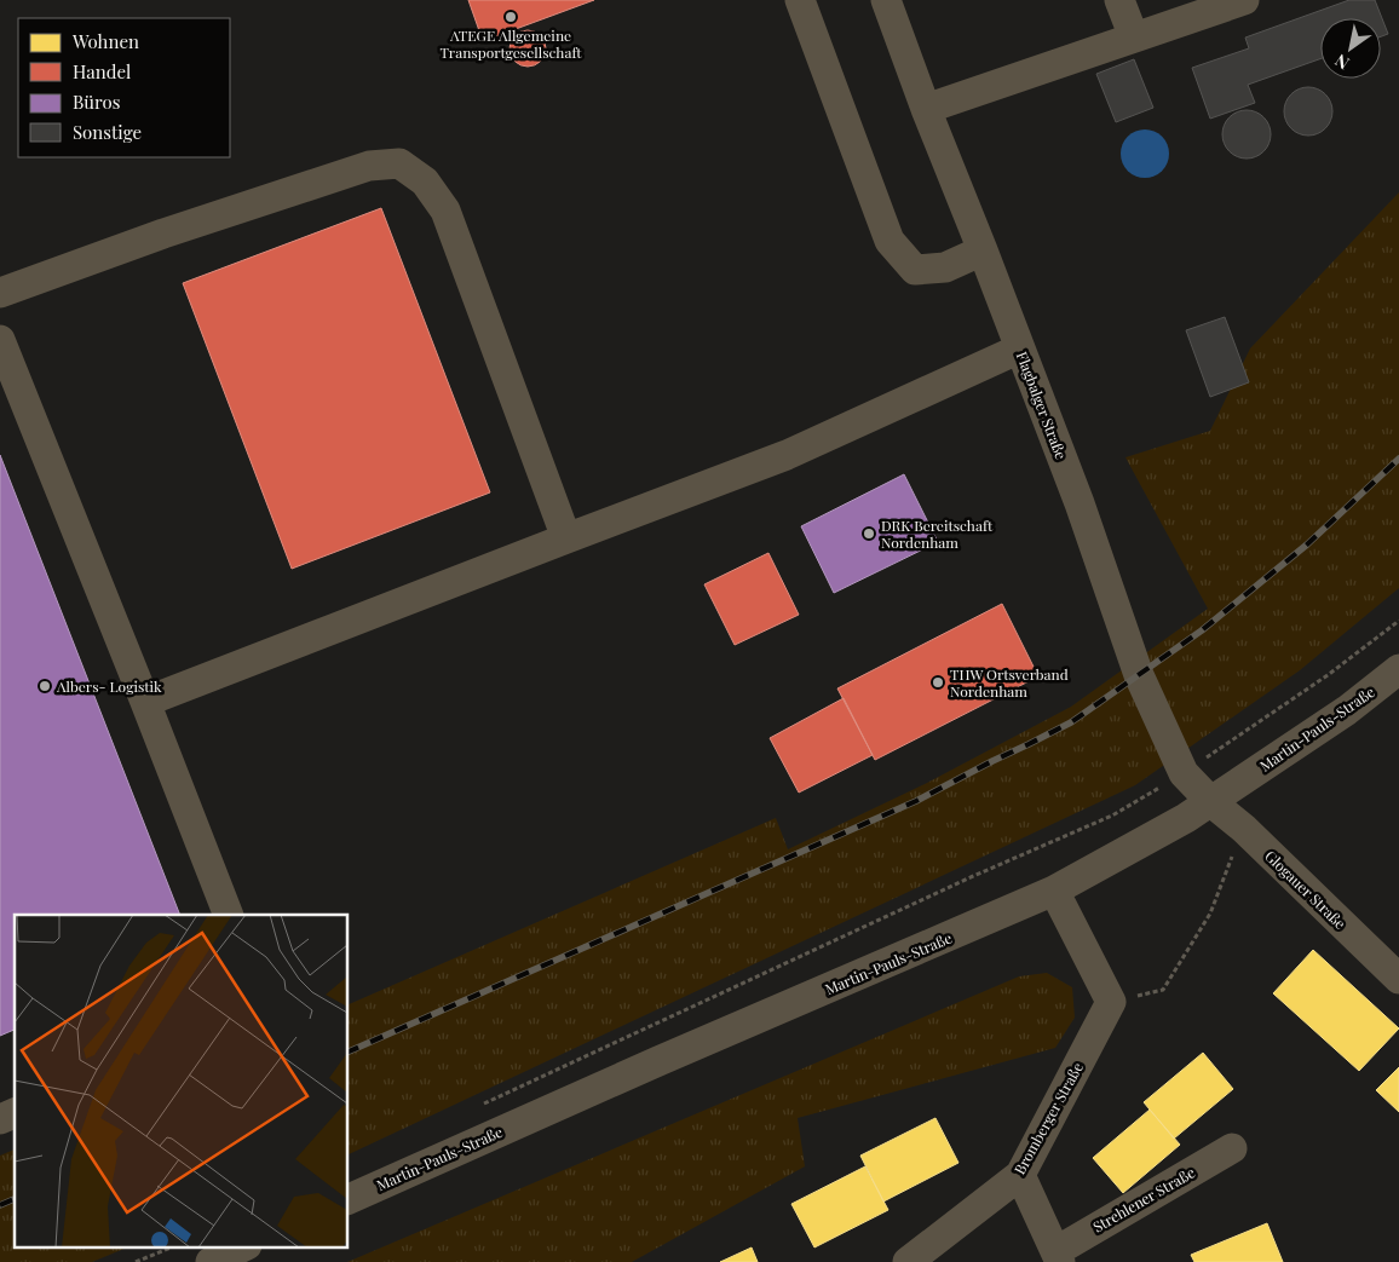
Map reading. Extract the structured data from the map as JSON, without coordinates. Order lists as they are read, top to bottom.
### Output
{
  "streets": {
    "street": [
      "Flagbalger Straße",
      "Martin-Pauls-Straße",
      "Glogauer Straße",
      "Bromberger Straße",
      "Strehlener Straße"
    ]
  },
  "crossings": [
    ["Flagbalger Straße", "Martin-Pauls-Straße"],
    ["Flagbalger Straße", "Glogauer Straße"],
    ["Martin-Pauls-Straße", "Glogauer Straße"],
    ["Bromberger Straße", "Strehlener Straße"]
  ],
  "places": [
    "ATEGE Allgemeine Transportgesellschaft",
    "DRK Bereitschaft Nordenham",
    "THW Ortsverband Nordenham",
    "Albers- Logistik"
  ],
  "legend": [
    "Wohnen",
    "Handel",
    "Büros",
    "Sonstige"
  ],
  "north": "bottom left"
}
